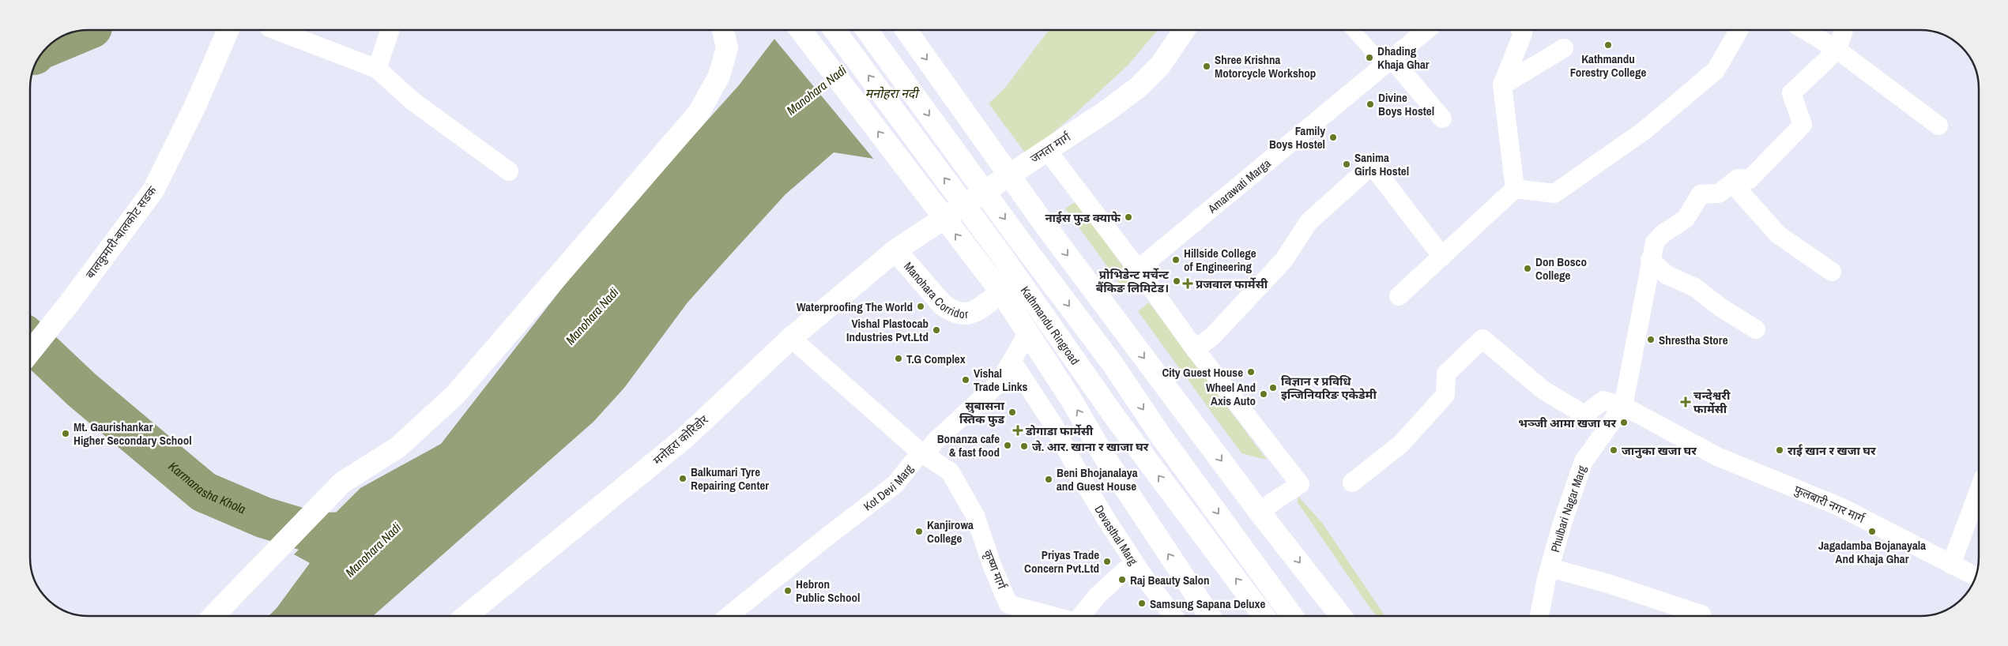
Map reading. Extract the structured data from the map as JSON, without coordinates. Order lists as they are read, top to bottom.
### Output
{
  "streets": {
    "main road": [
      "जनता मार्ग",
      "बालकुमारी-बालकोट सडक",
      "Manohara Corridor",
      "Kathmandu Ringroad",
      "मनोहरा कोरिडोर"
    ],
    "street": [
      "Amarawati Marga",
      "Kot Devi Marg",
      "फुलबारी नगर मार्ग",
      "Phulbari Nagar Marg",
      "Devasthal Marg",
      "कृष्ण मार्ग"
    ]
  },
  "crossings": [
    ["जनता मार्ग", "Manohara Corridor"],
    ["जनता मार्ग", "मनोहरा कोरिडोर"],
    ["Manohara Corridor", "मनोहरा कोरिडोर"],
    ["Kot Devi Marg", "Devasthal Marg"],
    ["Kot Devi Marg", "कृष्ण मार्ग"],
    ["फुलबारी नगर मार्ग", "Phulbari Nagar Marg"],
    ["Devasthal Marg", "कृष्ण मार्ग"]
  ],
  "water": ["Manohara Nadi", "मनोहरा नदी", "Karmanasha Khola"],
  "places": {
    "other": [
      "Kathmandu Forestry College",
      "Dhading Khaja Ghar",
      "Shree Krishna Motorcycle Workshop",
      "Divine Boys Hostel",
      "Family Boys Hostel",
      "Sanima Girls Hostel",
      "नाईस फुड क्याफे",
      "Hillside College of Engineering",
      "Don Bosco College",
      "प्रोभिडेन्ट मर्चेन्ट बैंकिङ लिमिटेड।",
      "Waterproofing The World",
      "Vishal Plastocab Industries Pvt.Ltd",
      "Shrestha Store",
      "T.G Complex",
      "City Guest House",
      "Vishal Trade Links",
      "विज्ञान र प्रविधि इन्जिनियरिङ एकेडेमी",
      "Wheel And Axis Auto",
      "सुबासना स्तिक फुड",
      "भञ्जी आमा खजा घर",
      "Mt. Gaurishankar Higher Secondary School",
      "Bonanza cafe & fast food",
      "जे. आर. खाना र खाजा घर",
      "जानुका खजा घर",
      "राई खान र खजा घर",
      "Balkumari Tyre Repairing Center",
      "Beni Bhojanalaya and Guest House",
      "Kanjirowa College",
      "Jagadamba Bojanayala And Khaja Ghar",
      "Priyas Trade Concern Pvt.Ltd",
      "Raj Beauty Salon",
      "Hebron Public School",
      "Samsung Sapana Deluxe"
    ],
    "health": ["प्रजवाल फार्मेसी", "चन्देश्वरी फार्मेसी", "डोगाडा फार्मेसी"]
  }
}
